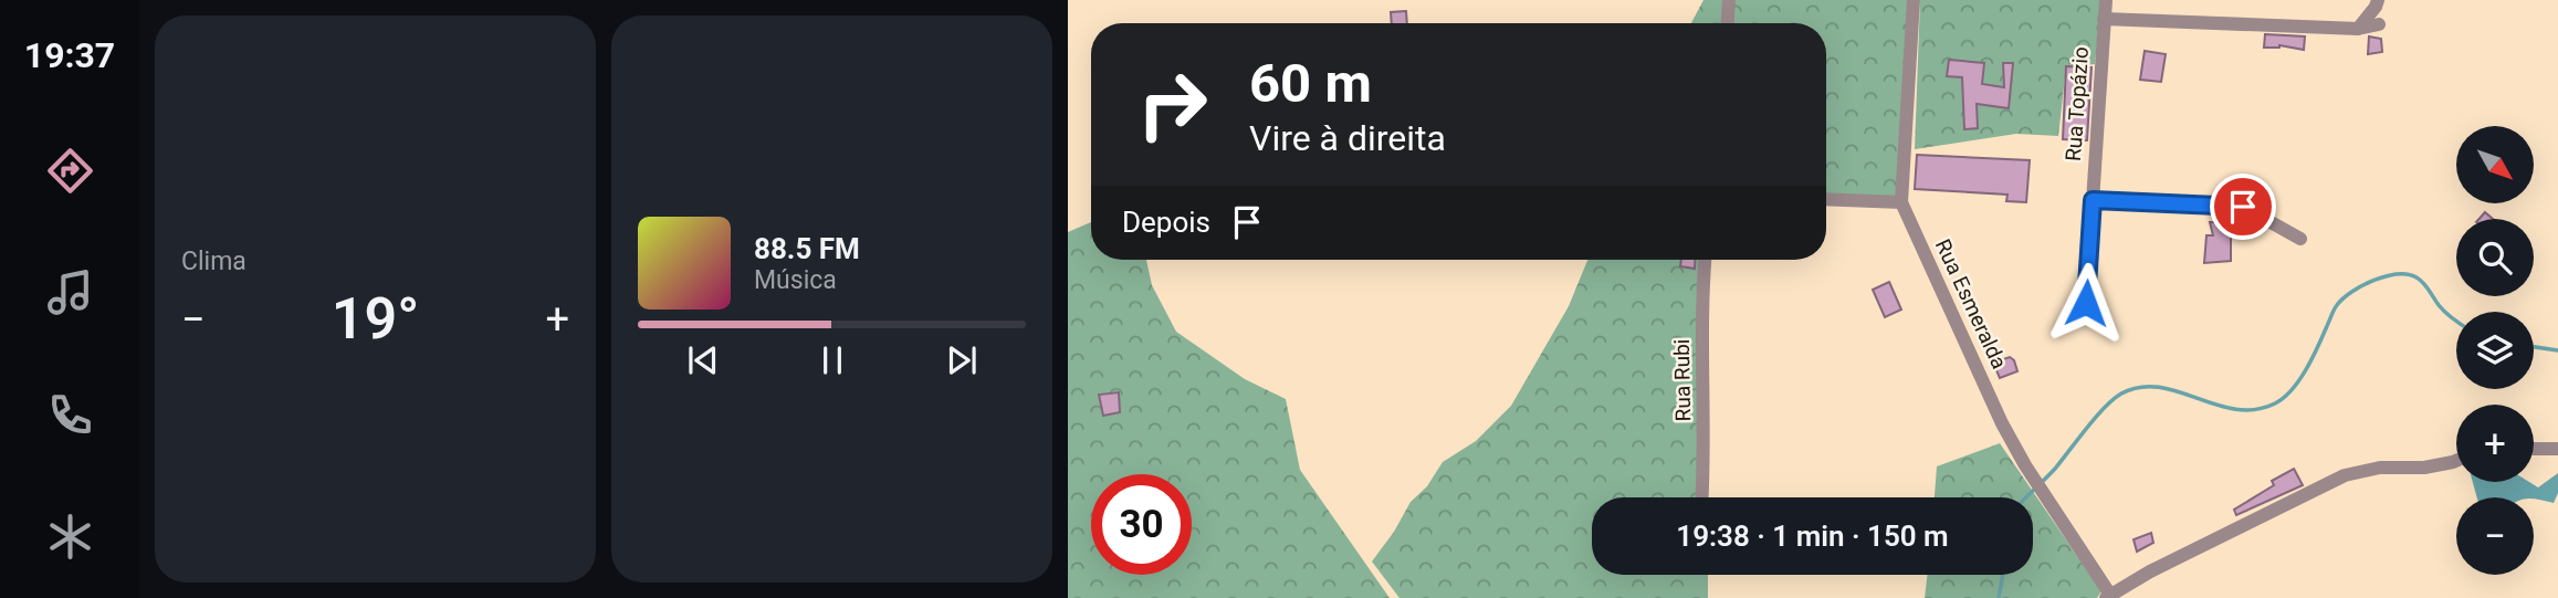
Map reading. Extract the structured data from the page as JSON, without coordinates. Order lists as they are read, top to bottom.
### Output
{
  "streets": {
    "street": ["Rua Topázio", "Rua Esmeralda", "Rua Rubi"]
  },
  "north": "bottom right",
  "page": {
    "tabs": "19:37",
    "tile": "Clima",
    "turn": ["60 m", "Vire à direita"],
    "map_buttons": ["+", "−"],
    "then": "Depois",
    "song": ["88.5 FM", "Música"],
    "heat": ["−", "19°", "+"],
    "limit": "30",
    "trip": "19:38 · 1 min · 150 m"
  }
}
